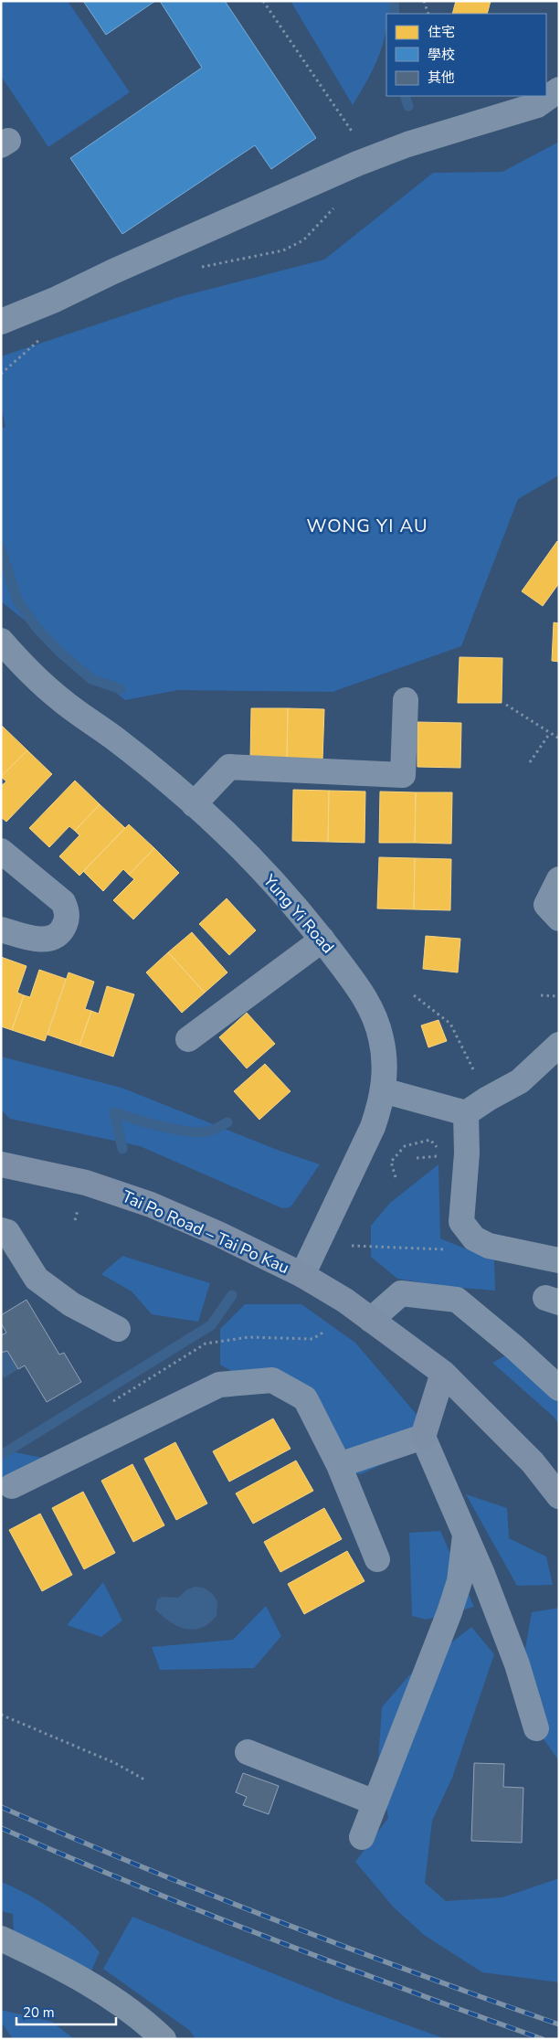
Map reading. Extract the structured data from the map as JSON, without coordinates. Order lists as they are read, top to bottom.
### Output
{
  "streets": {
    "main road": ["Tai Po Road – Tai Po Kau"],
    "street": ["Yung Yi Road"]
  },
  "crossings": [
    ["Yung Yi Road", "Tai Po Road – Tai Po Kau"]
  ],
  "districts": ["WONG YI AU"],
  "legend": ["住宅", "學校", "其他"],
  "scale_bar": "20 m"
}
